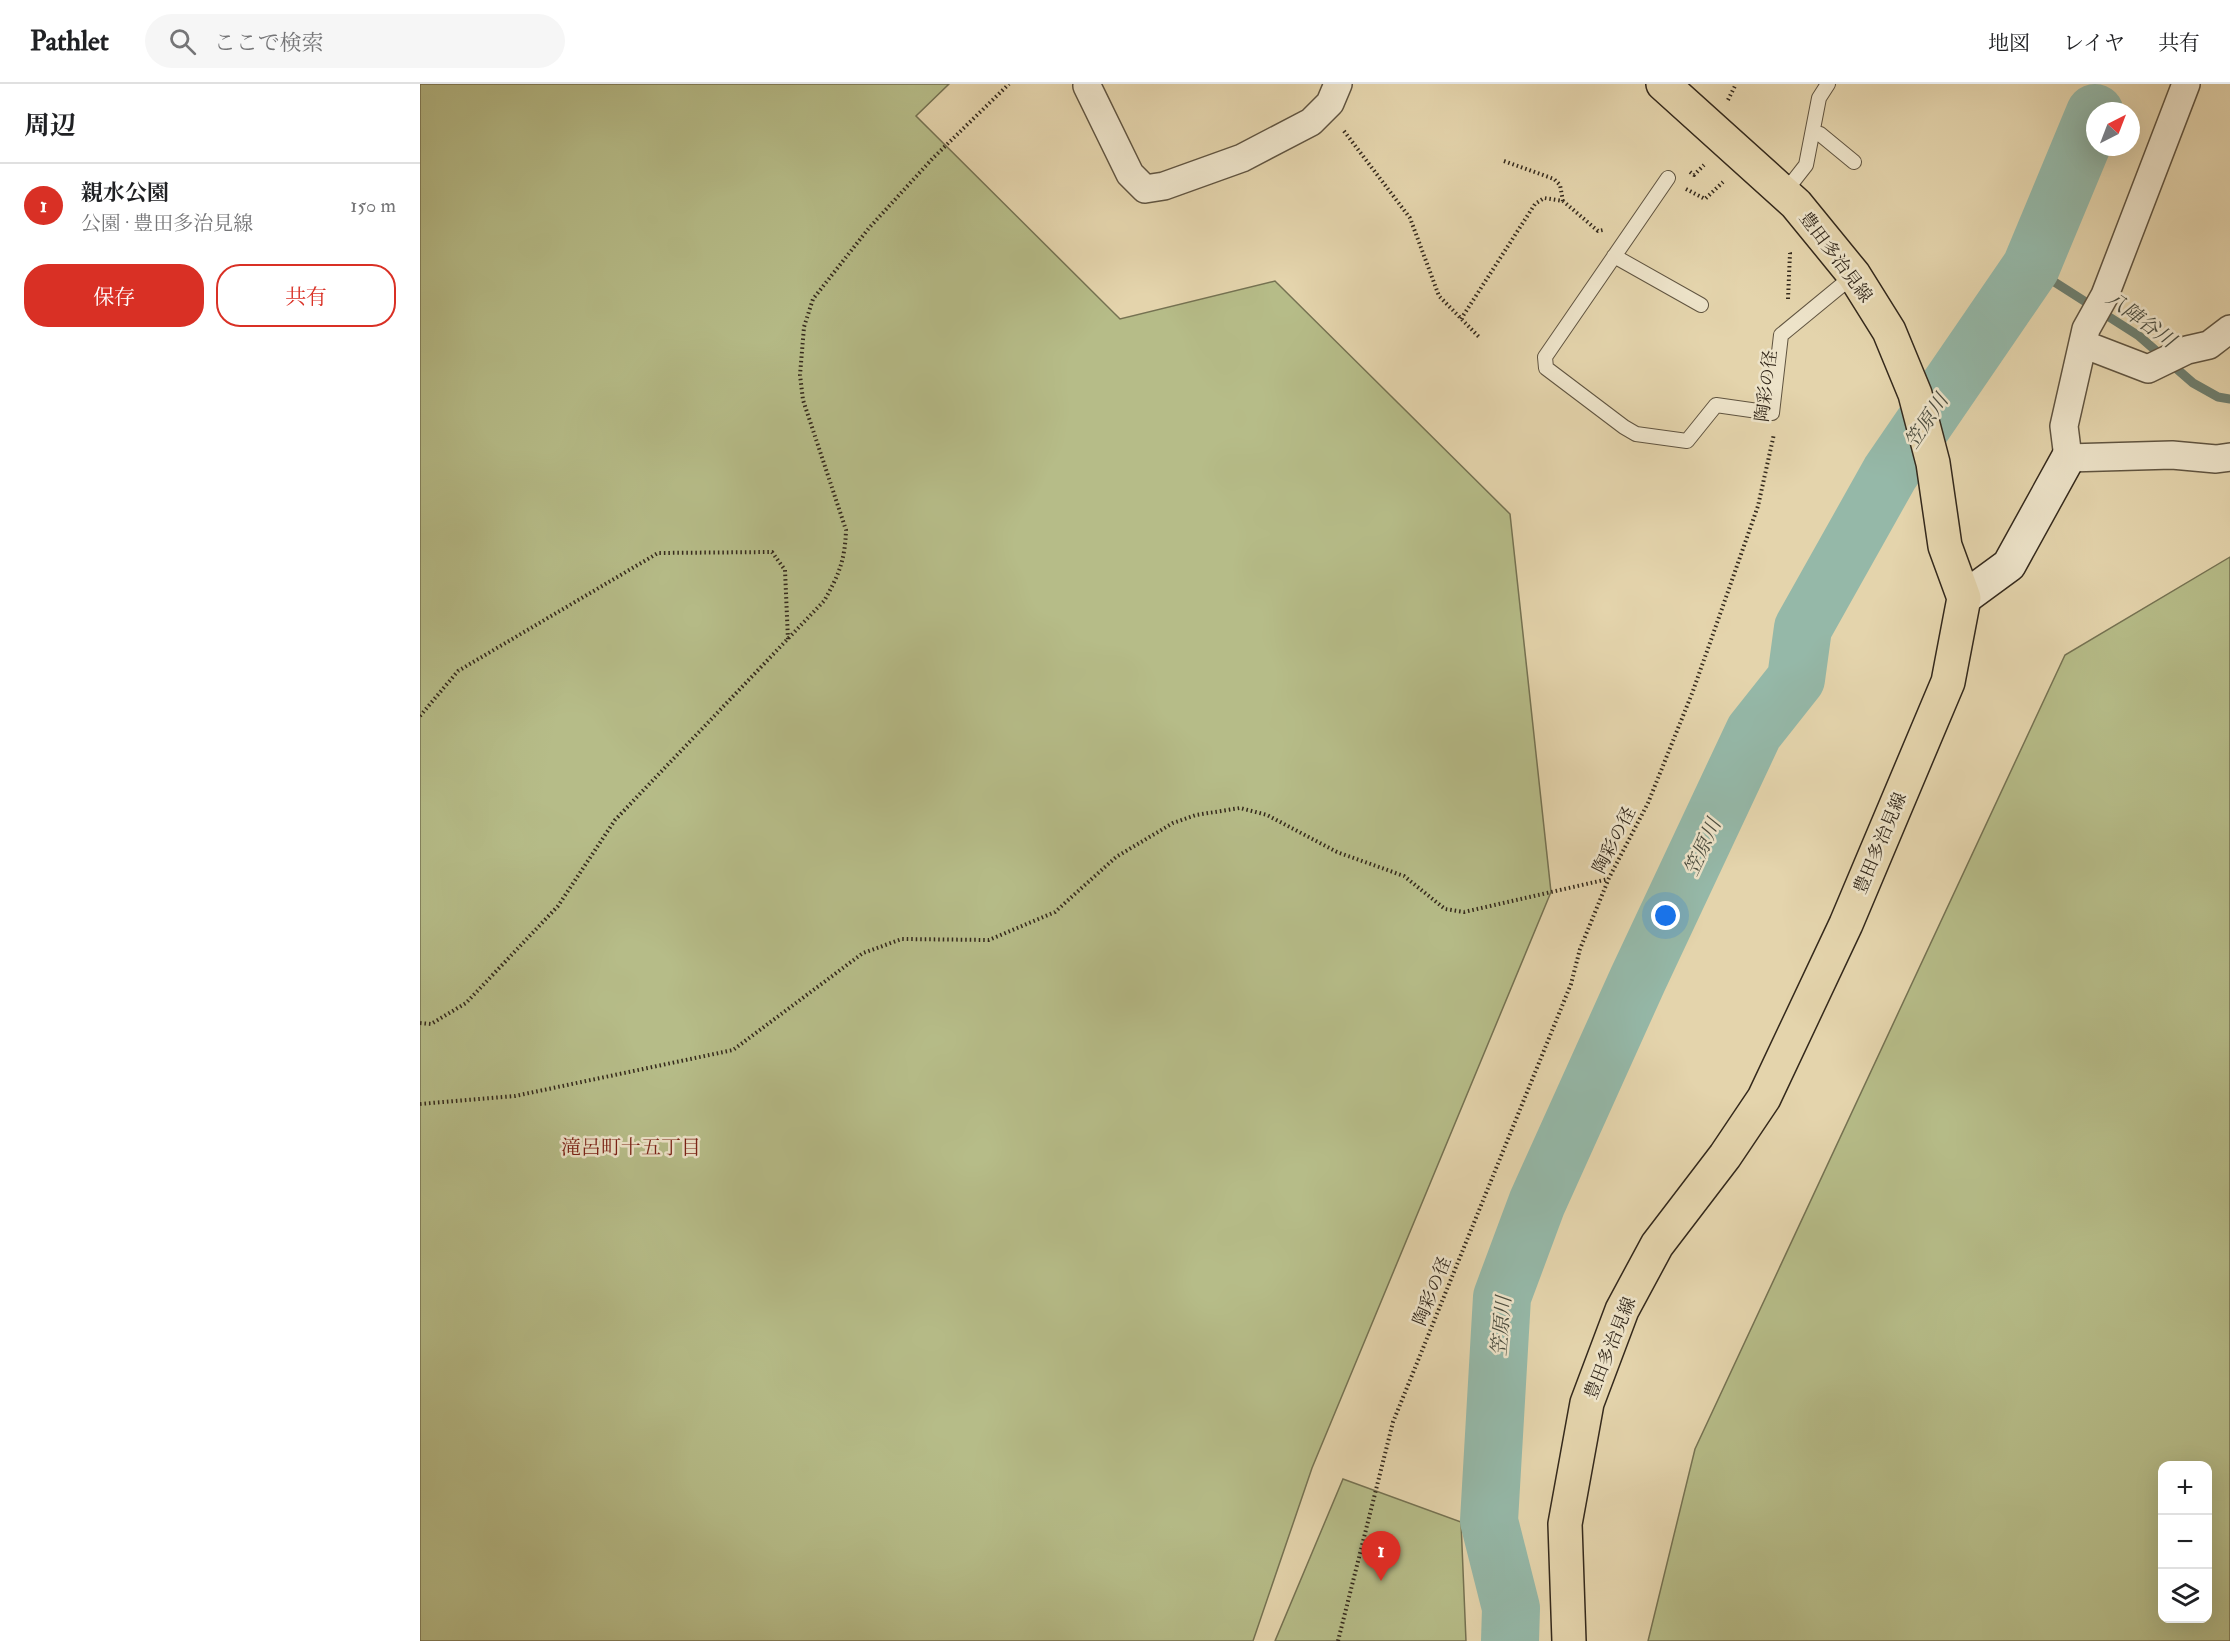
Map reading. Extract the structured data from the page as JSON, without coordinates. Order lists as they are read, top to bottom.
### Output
{
  "streets": {
    "main road": ["豊田多治見線"],
    "path": ["陶彩の径"]
  },
  "districts": ["滝呂町十五丁目"],
  "water": ["八陣谷川", "笠原川"],
  "north": "top right",
  "page": {
    "header": "Pathlet",
    "search": "ここで検索",
    "nav": ["地図", "レイヤ", "共有"],
    "heading": "周辺",
    "list": [
      {
        "mark": "1",
        "name": "親水公園",
        "note": "公園 · 豊田多治見線",
        "value": "150 m"
      }
    ],
    "buttons": ["保存", "共有"],
    "map_buttons": ["+", "−"],
    "pins": "1"
  }
}
